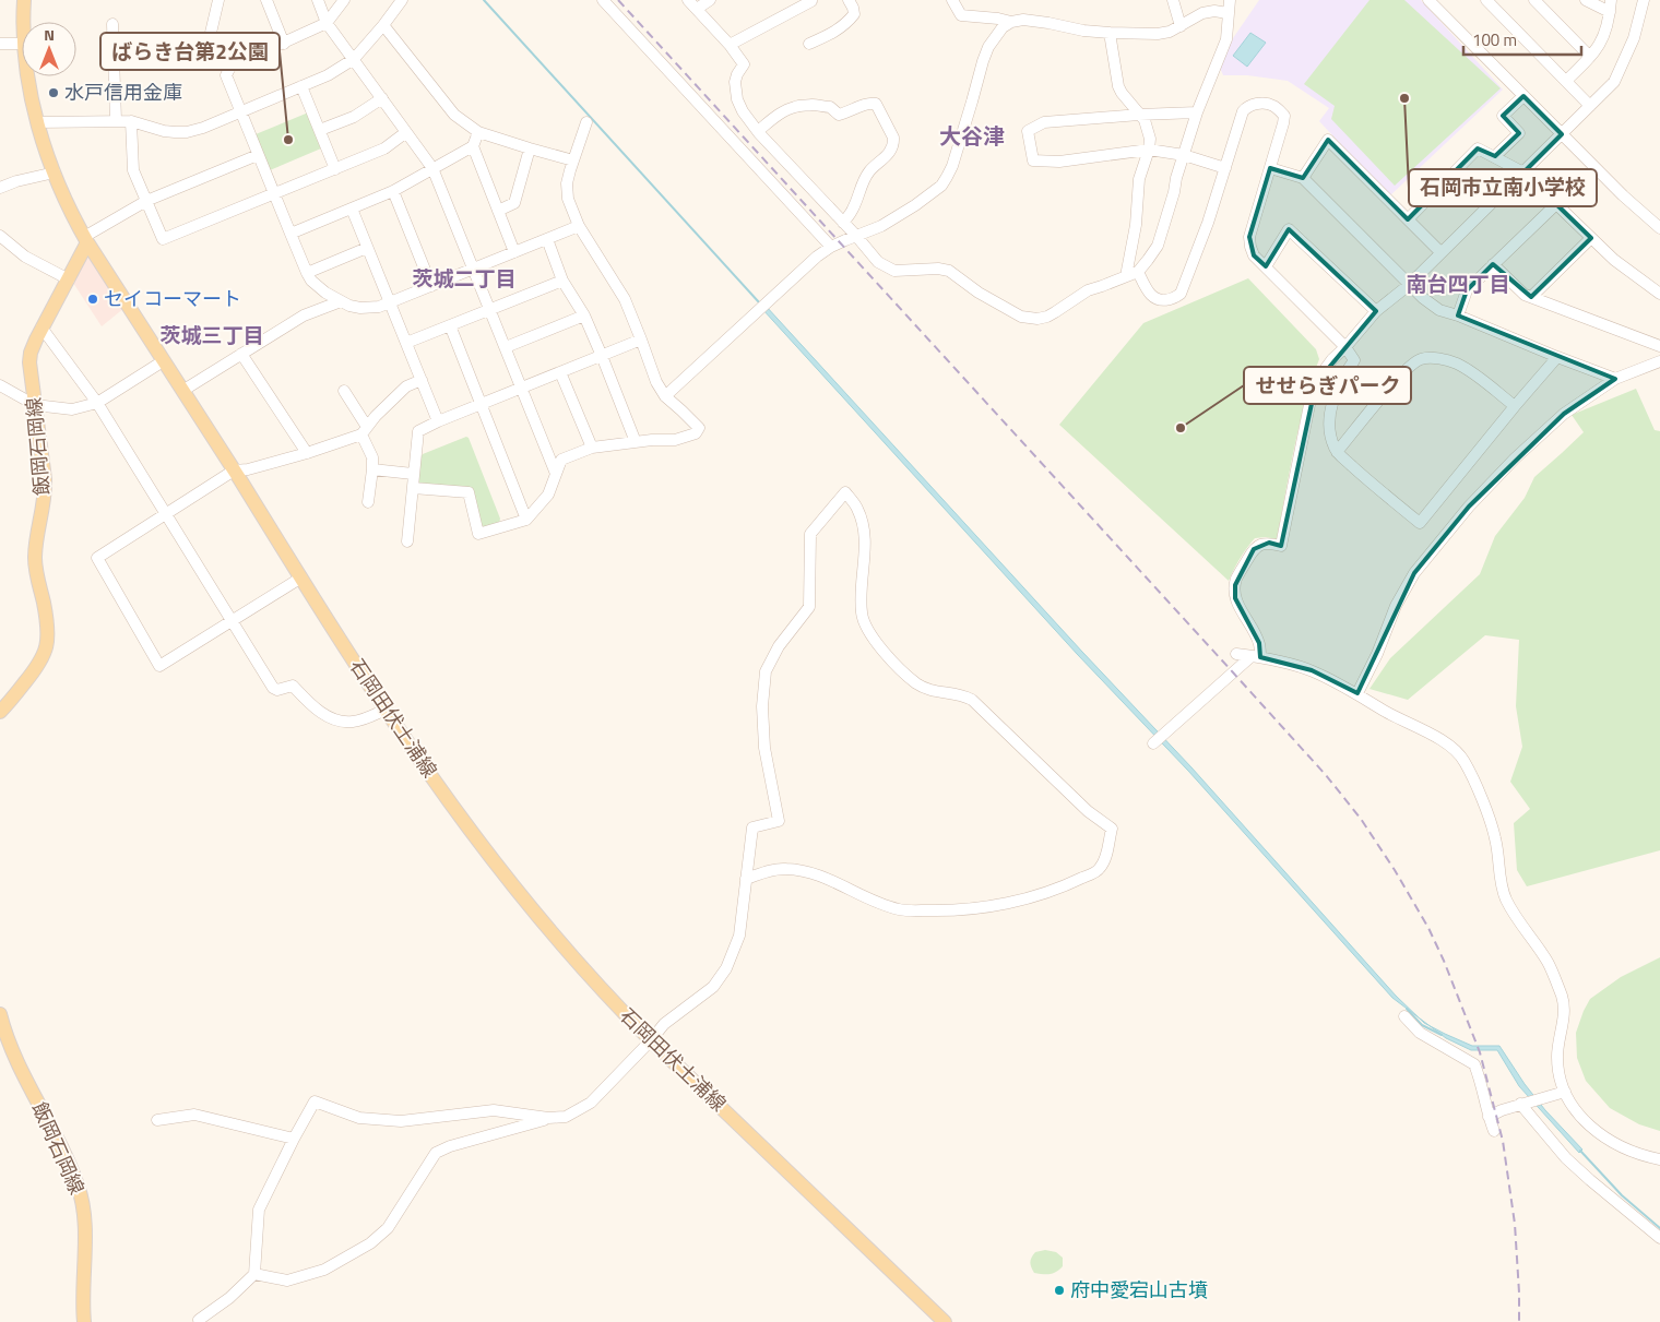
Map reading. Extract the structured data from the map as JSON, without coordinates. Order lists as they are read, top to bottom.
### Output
{
  "streets": {
    "main road": ["飯岡石岡線", "石岡田伏土浦線"]
  },
  "crossings": [
    ["飯岡石岡線", "石岡田伏土浦線"]
  ],
  "districts": [
    "大谷津",
    "茨城二丁目",
    "南台四丁目",
    "茨城三丁目"
  ],
  "places": [
    "水戸信用金庫",
    "石岡市立南小学校",
    "ばらき台第2公園",
    "セイコーマート",
    "せせらぎパーク",
    "府中愛宕山古墳"
  ],
  "scale_bar": "100 m",
  "north": "top"
}
